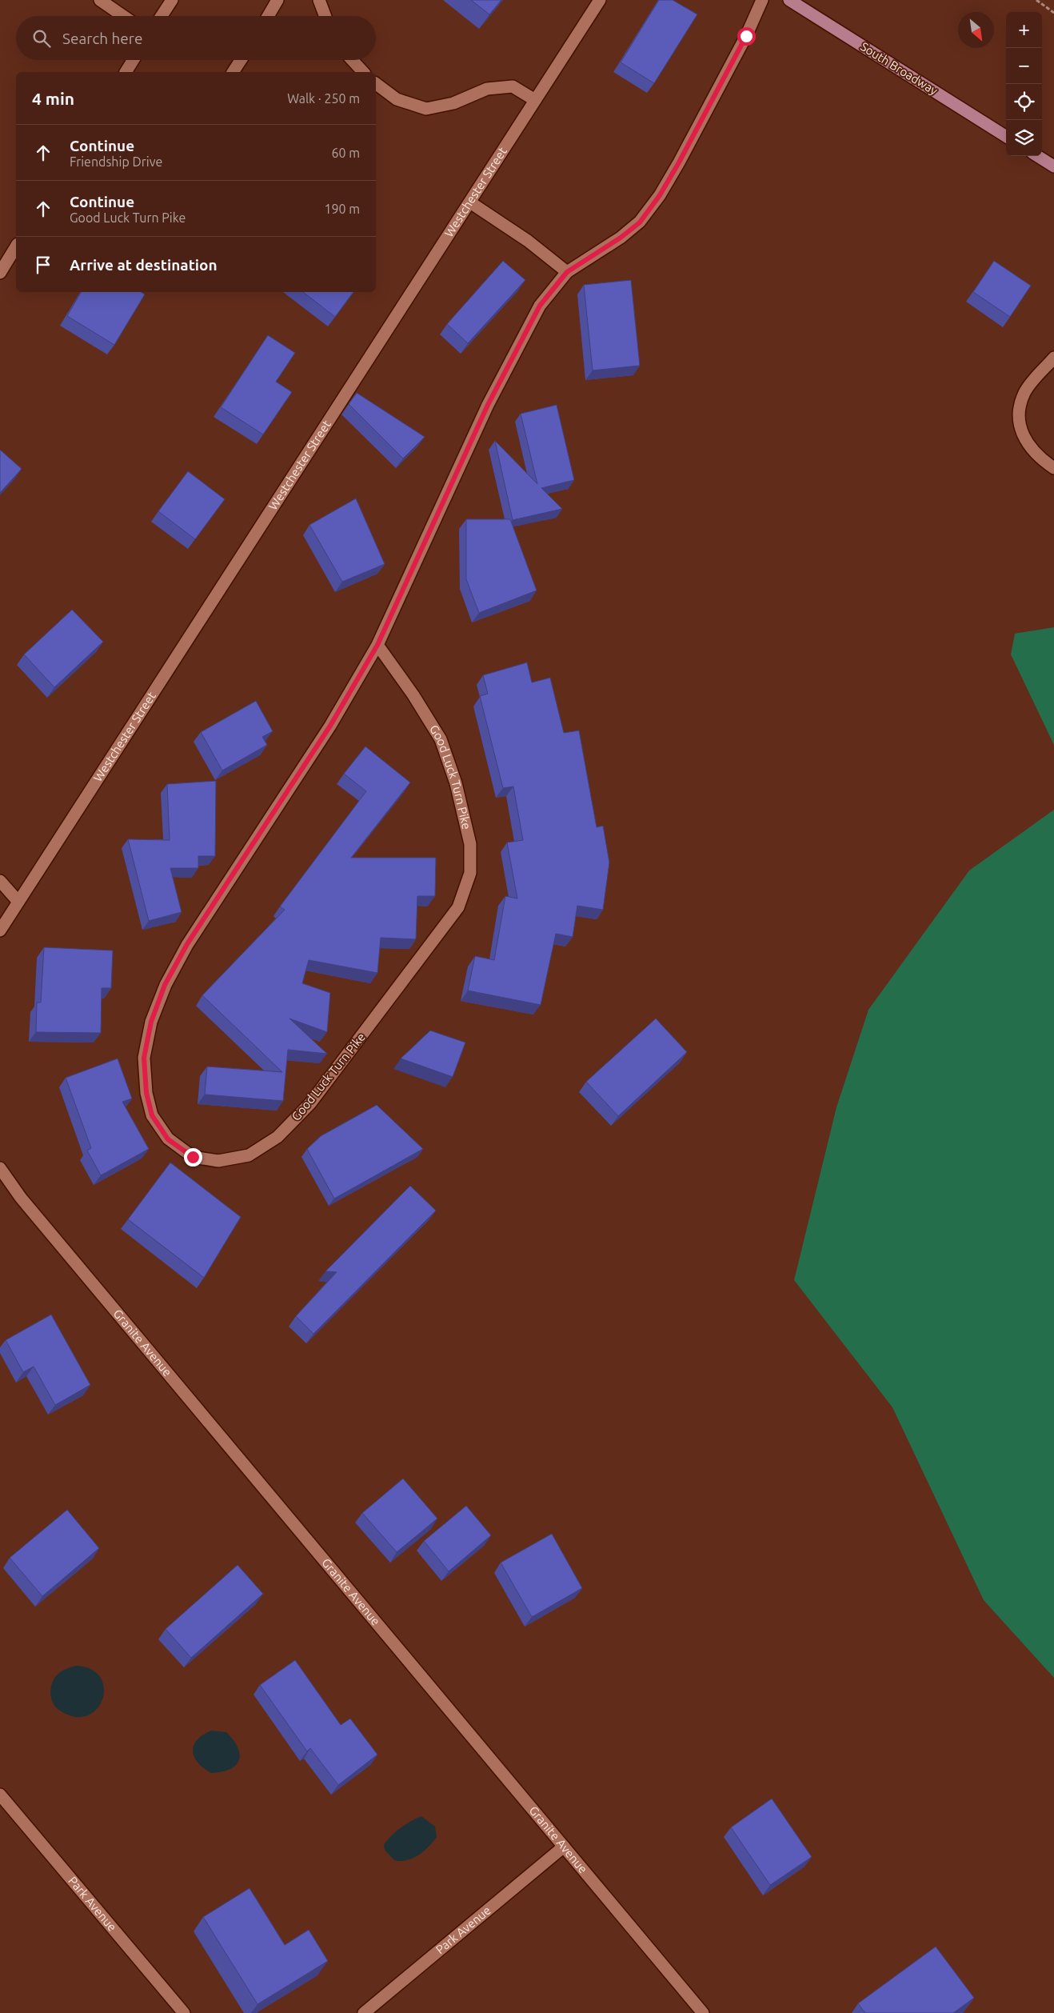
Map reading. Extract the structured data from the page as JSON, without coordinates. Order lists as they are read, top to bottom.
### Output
{
  "streets": {
    "main road": ["South Broadway"],
    "street": [
      "Westchester Street",
      "Good Luck Turn Pike",
      "Granite Avenue",
      "Park Avenue"
    ]
  },
  "crossings": [
    ["Granite Avenue", "Park Avenue"]
  ],
  "north": "bottom right",
  "page": {
    "map_buttons": ["+", "−"],
    "search": "Search here",
    "heading": ["4 min", "Walk · 250 m"],
    "list": [
      ["Continue", "Friendship Drive", "60 m"],
      ["Continue", "Good Luck Turn Pike", "190 m"],
      "Arrive at destination"
    ]
  }
}
